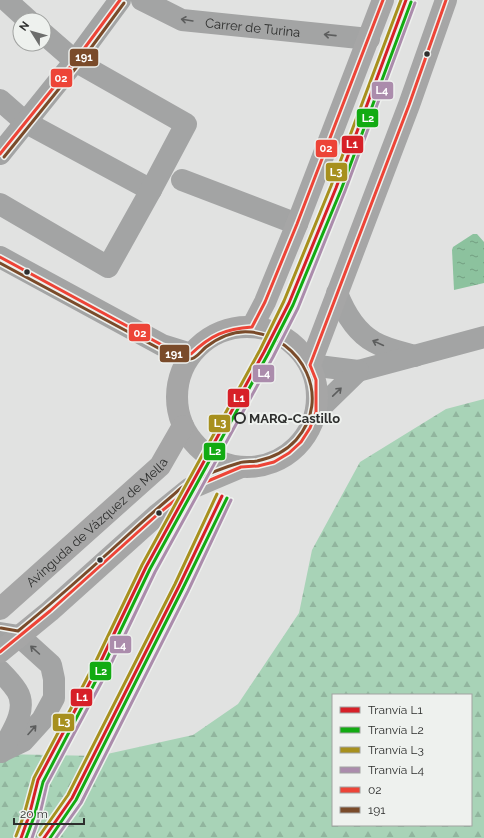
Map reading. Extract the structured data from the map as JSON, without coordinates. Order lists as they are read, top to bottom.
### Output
{
  "streets": {
    "main road": ["Avinguda de Vázquez de Mella"],
    "street": ["Carrer de Turina"]
  },
  "places": ["MARQ-Castillo"],
  "lines": [
    "tram line L1",
    "tram line L3",
    "transit line 02",
    "tram line L2",
    "tram line L4",
    "transit line 191"
  ],
  "legend": [
    "Tranvía L1",
    "Tranvía L2",
    "Tranvía L3",
    "Tranvía L4",
    "02",
    "191"
  ],
  "scale_bar": "20 m",
  "north": "top left"
}
